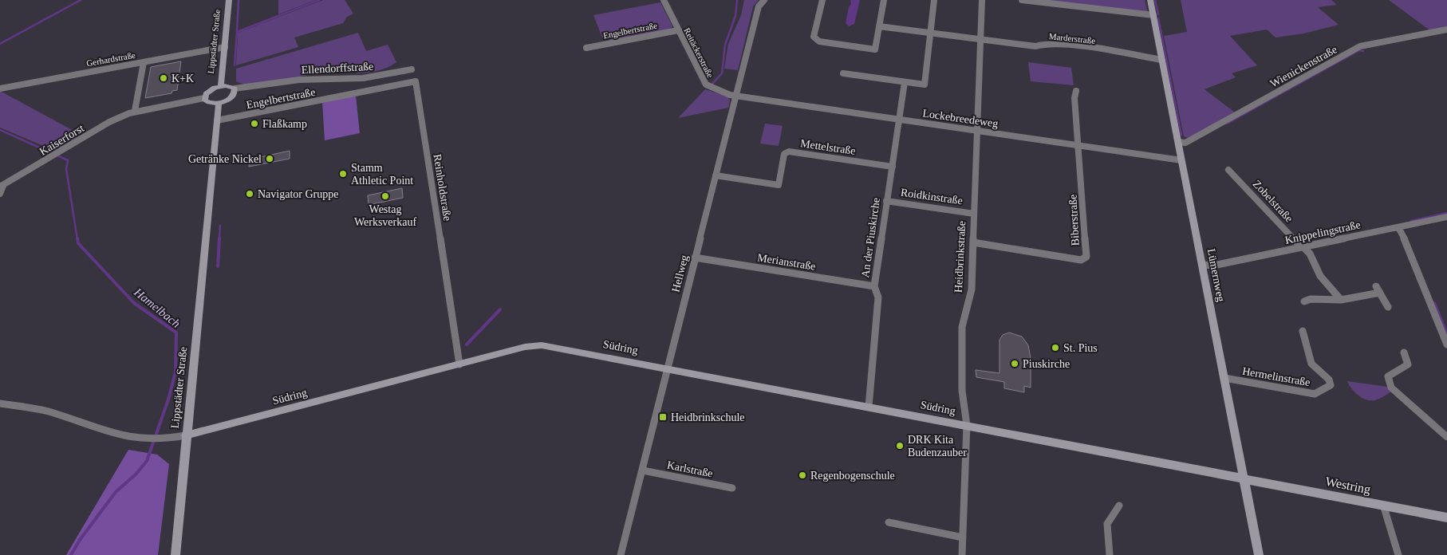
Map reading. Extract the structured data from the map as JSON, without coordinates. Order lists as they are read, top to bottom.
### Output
{
  "streets": {
    "street": [
      "Engelbertstraße",
      "Marderstraße",
      "Lippstädter Straße",
      "Reitäckerstraße",
      "Gerhardstraße",
      "Wienickenstraße",
      "Ellendorffstraße",
      "Lockebreedeweg",
      "Kaiserforst",
      "Mettelstraße",
      "Reinholdstraße",
      "Roidkinstraße",
      "Zobelstraße",
      "Biberstraße",
      "Knippelingstraße",
      "An der Piuskirche",
      "Heidbrinkstraße",
      "Merianstraße",
      "Hellweg",
      "Lümernweg",
      "Südring",
      "Hermelinstraße",
      "Karlstraße",
      "Westring"
    ]
  },
  "crossings": [
    ["Engelbertstraße", "Lippstädter Straße"],
    ["Engelbertstraße", "Reitäckerstraße"],
    ["Engelbertstraße", "Reinholdstraße"],
    ["Marderstraße", "Heidbrinkstraße"],
    ["Marderstraße", "Lümernweg"],
    ["Lippstädter Straße", "Gerhardstraße"],
    ["Lippstädter Straße", "Südring"],
    ["Reitäckerstraße", "Lockebreedeweg"],
    ["Reitäckerstraße", "Hellweg"],
    ["Wienickenstraße", "Lümernweg"],
    ["Lockebreedeweg", "Biberstraße"],
    ["Lockebreedeweg", "An der Piuskirche"],
    ["Lockebreedeweg", "Heidbrinkstraße"],
    ["Lockebreedeweg", "Hellweg"],
    ["Lockebreedeweg", "Lümernweg"],
    ["Mettelstraße", "An der Piuskirche"],
    ["Mettelstraße", "Hellweg"],
    ["Reinholdstraße", "Südring"],
    ["Roidkinstraße", "An der Piuskirche"],
    ["Roidkinstraße", "Heidbrinkstraße"],
    ["Zobelstraße", "Knippelingstraße"],
    ["Biberstraße", "Heidbrinkstraße"],
    ["Knippelingstraße", "Lümernweg"],
    ["An der Piuskirche", "Merianstraße"],
    ["An der Piuskirche", "Südring"],
    ["Heidbrinkstraße", "Südring"],
    ["Merianstraße", "Hellweg"],
    ["Hellweg", "Südring"],
    ["Hellweg", "Karlstraße"],
    ["Lümernweg", "Südring"],
    ["Lümernweg", "Hermelinstraße"],
    ["Lümernweg", "Westring"],
    ["Südring", "Westring"]
  ],
  "water": ["Hamelbach"],
  "places": {
    "other": [
      "K+K",
      "Flaßkamp",
      "Getränke Nickel",
      "Stamm Athletic Point",
      "Navigator Gruppe",
      "Westag Werksverkauf",
      "St. Pius",
      "Piuskirche",
      "DRK Kita Budenzauber",
      "Regenbogenschule"
    ],
    "transit": ["Heidbrinkschule"]
  }
}
